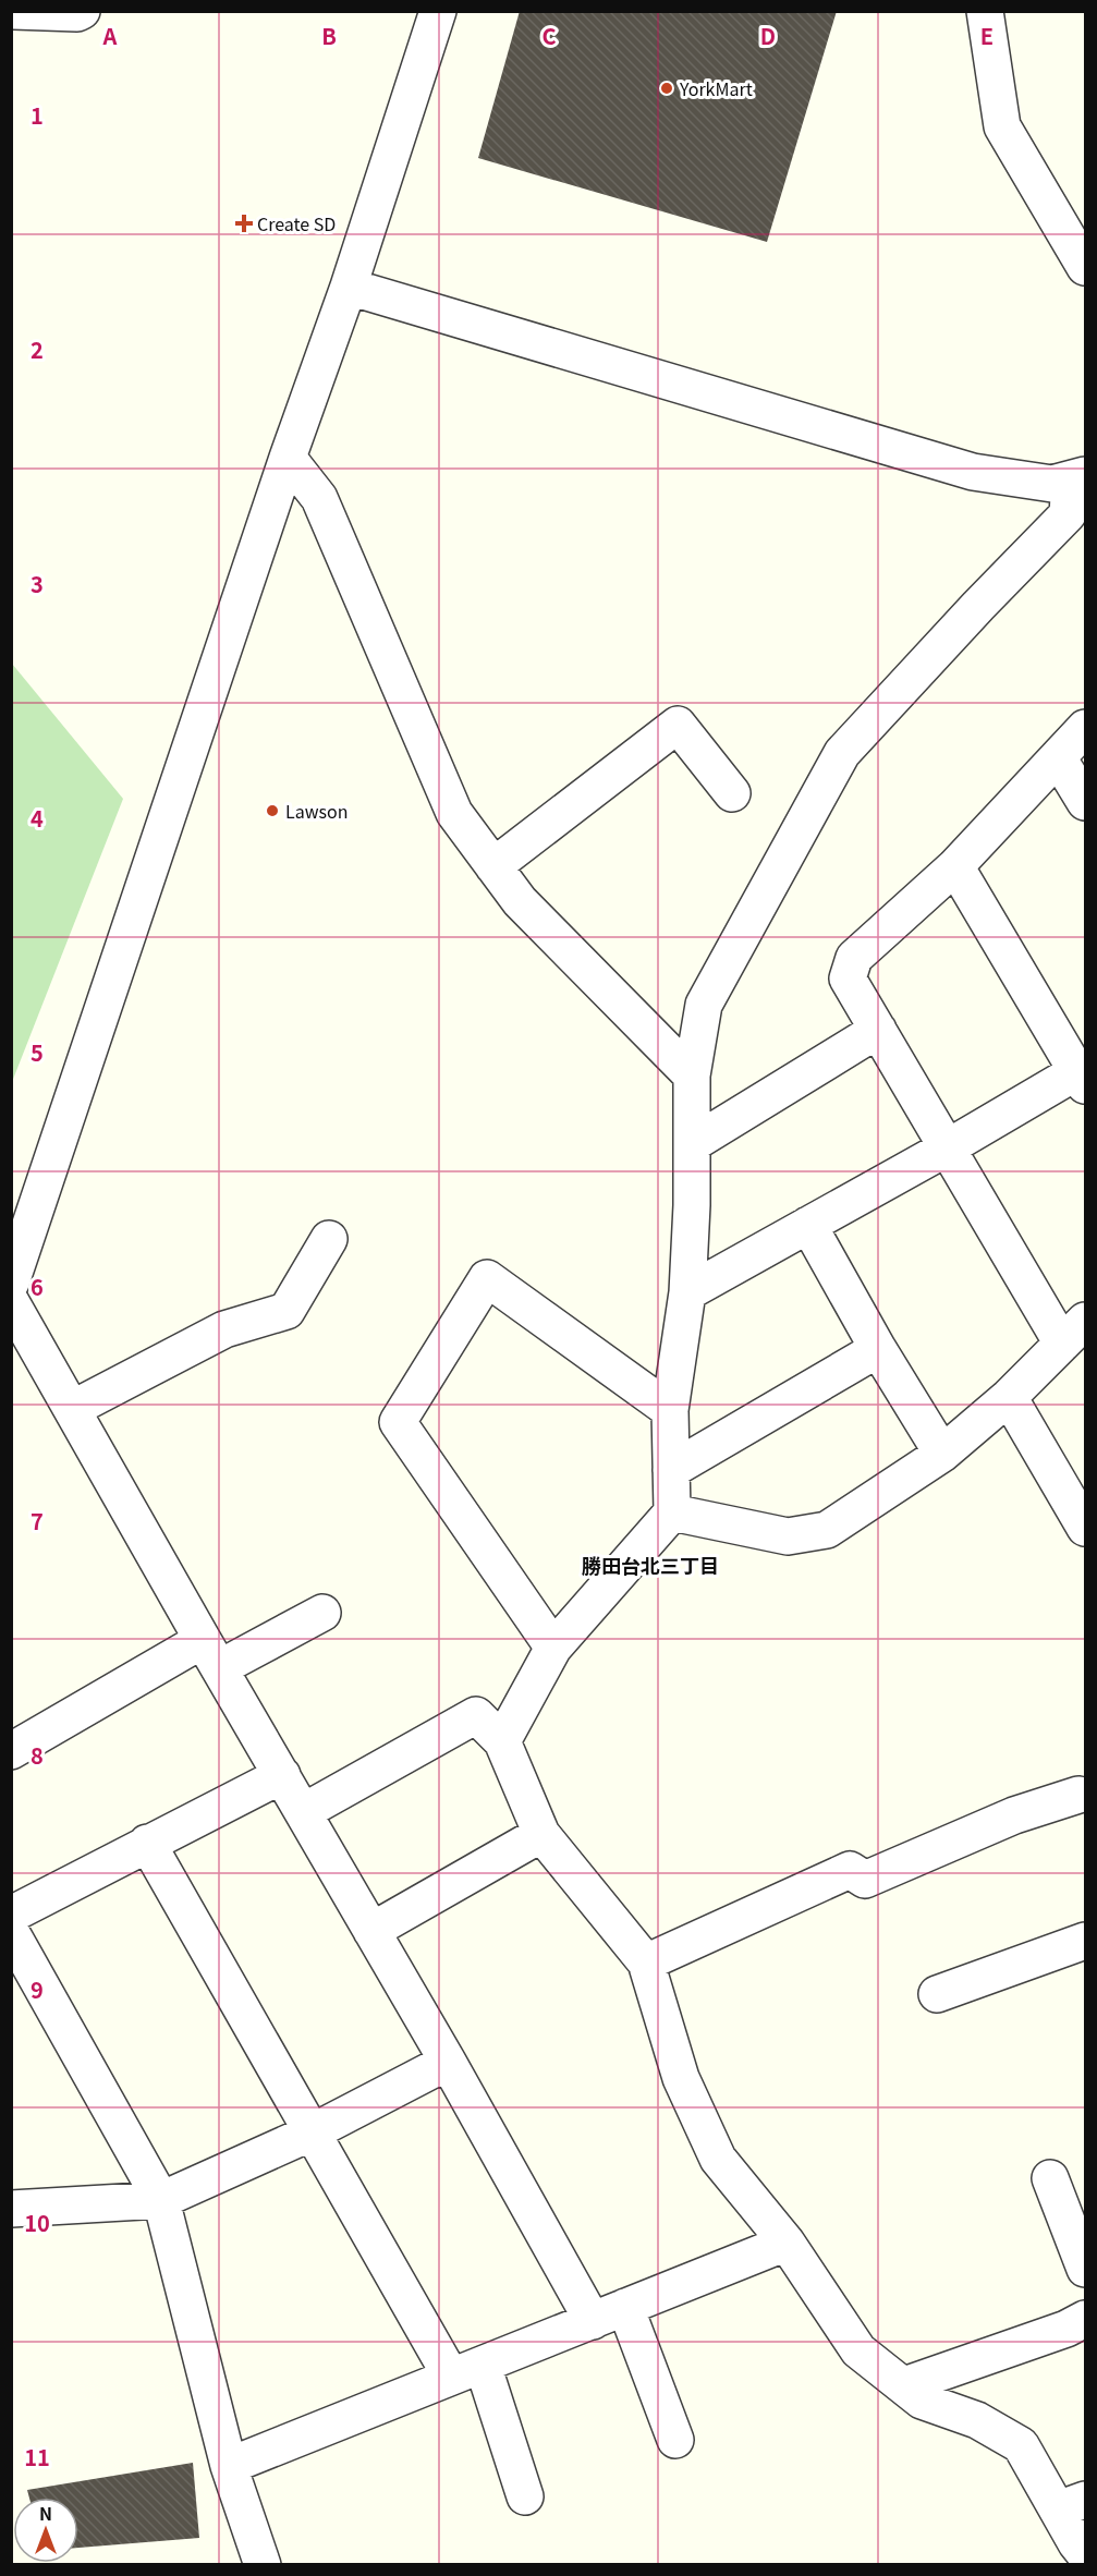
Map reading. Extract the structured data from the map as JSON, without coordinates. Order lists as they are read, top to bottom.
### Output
{
  "districts": ["勝田台北三丁目"],
  "places": {
    "other": ["YorkMart", "Lawson"],
    "health": ["Create SD"]
  },
  "north": "top",
  "grid": {
    "columns": [
      "A",
      "B",
      "C",
      "D",
      "E"
    ],
    "rows": [
      "1",
      "2",
      "3",
      "4",
      "5",
      "6",
      "7",
      "8",
      "9",
      "10",
      "11"
    ]
  }
}
